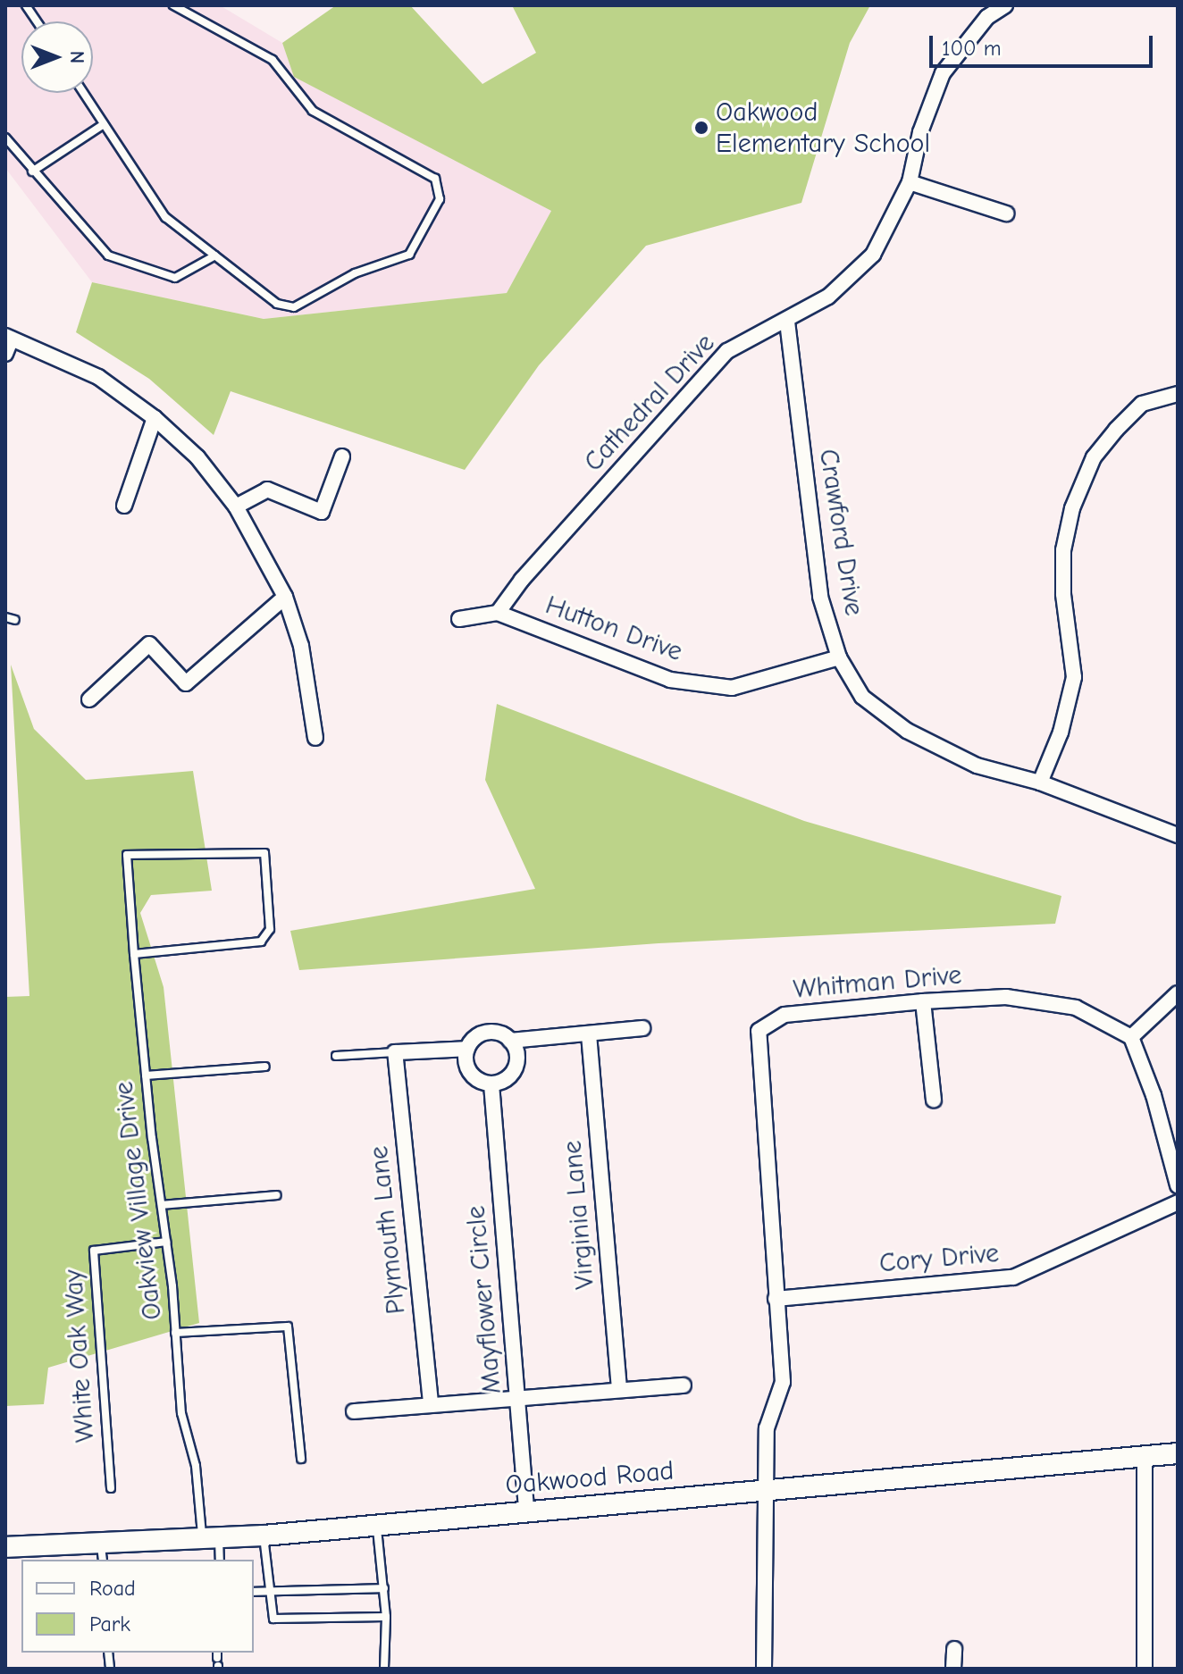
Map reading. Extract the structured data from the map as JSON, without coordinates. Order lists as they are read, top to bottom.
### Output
{
  "streets": {
    "street": [
      "Cathedral Drive",
      "Crawford Drive",
      "Hutton Drive",
      "Whitman Drive",
      "Virginia Lane",
      "Plymouth Lane",
      "Cory Drive",
      "Mayflower Circle",
      "Oakwood Road"
    ],
    "lane": ["Oakview Village Drive", "White Oak Way"]
  },
  "crossings": [
    ["Cathedral Drive", "Crawford Drive"],
    ["Cathedral Drive", "Hutton Drive"],
    ["Crawford Drive", "Hutton Drive"],
    ["Whitman Drive", "Cory Drive"],
    ["Whitman Drive", "Oakwood Road"],
    ["Oakview Village Drive", "White Oak Way"],
    ["Oakview Village Drive", "Oakwood Road"],
    ["Mayflower Circle", "Oakwood Road"]
  ],
  "places": ["Oakwood Elementary School"],
  "legend": ["Road", "Park"],
  "scale_bar": "100 m",
  "north": "right"
}
